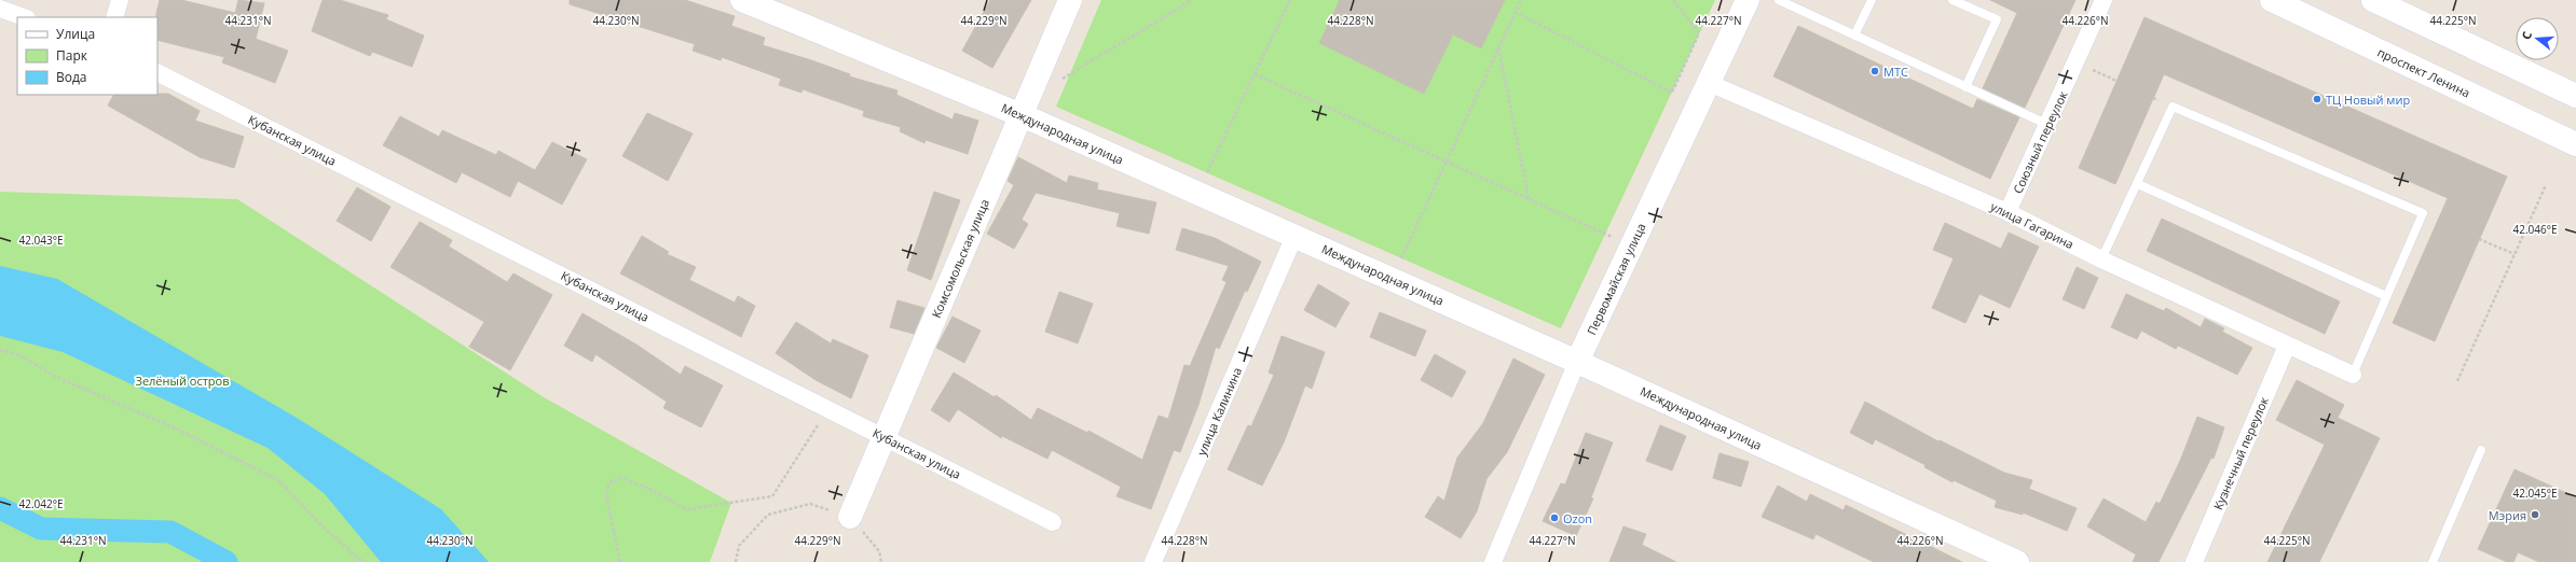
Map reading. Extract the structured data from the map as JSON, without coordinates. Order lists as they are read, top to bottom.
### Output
{
  "streets": {
    "main road": [
      "проспект Ленина",
      "Международная улица",
      "Комсомольская улица",
      "Первомайская улица"
    ],
    "street": [
      "Кубанская улица",
      "Союзный переулок",
      "улица Гагарина",
      "улица Калинина",
      "Кузнечный переулок"
    ]
  },
  "crossings": [
    ["Международная улица", "Комсомольская улица"],
    ["Международная улица", "Первомайская улица"],
    ["Международная улица", "улица Калинина"],
    ["Кубанская улица", "Комсомольская улица"],
    ["Союзный переулок", "улица Гагарина"],
    ["улица Гагарина", "Первомайская улица"],
    ["улица Гагарина", "Кузнечный переулок"]
  ],
  "parks": ["Зелёный остров"],
  "places": [
    "МТС",
    "ТЦ Новый мир",
    "Мэрия",
    "Ozon"
  ],
  "legend": ["Улица", "Парк", "Вода"],
  "north": "left",
  "coordinates": [
    "44.225°N",
    "44.231°N",
    "44.230°N",
    "44.229°N",
    "44.228°N",
    "44.227°N",
    "44.226°N",
    "42.046°E",
    "42.043°E",
    "42.045°E",
    "42.042°E"
  ]
}
